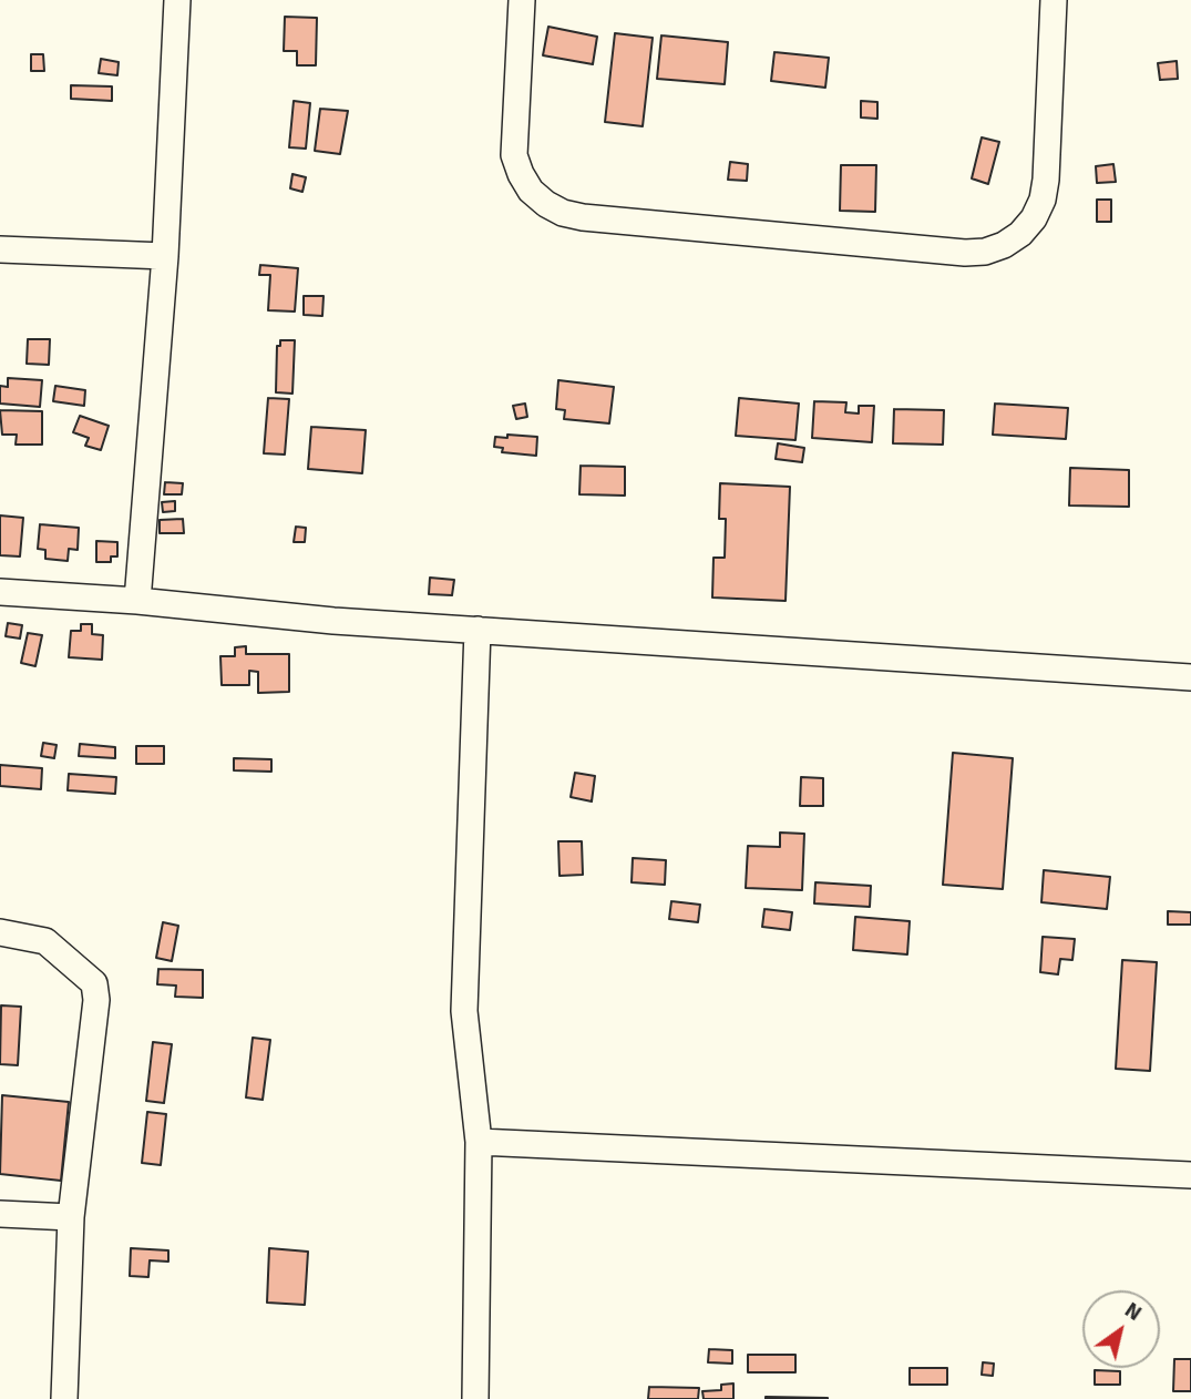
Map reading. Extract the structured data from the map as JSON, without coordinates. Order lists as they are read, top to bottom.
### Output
{
  "north": "top right"
}
